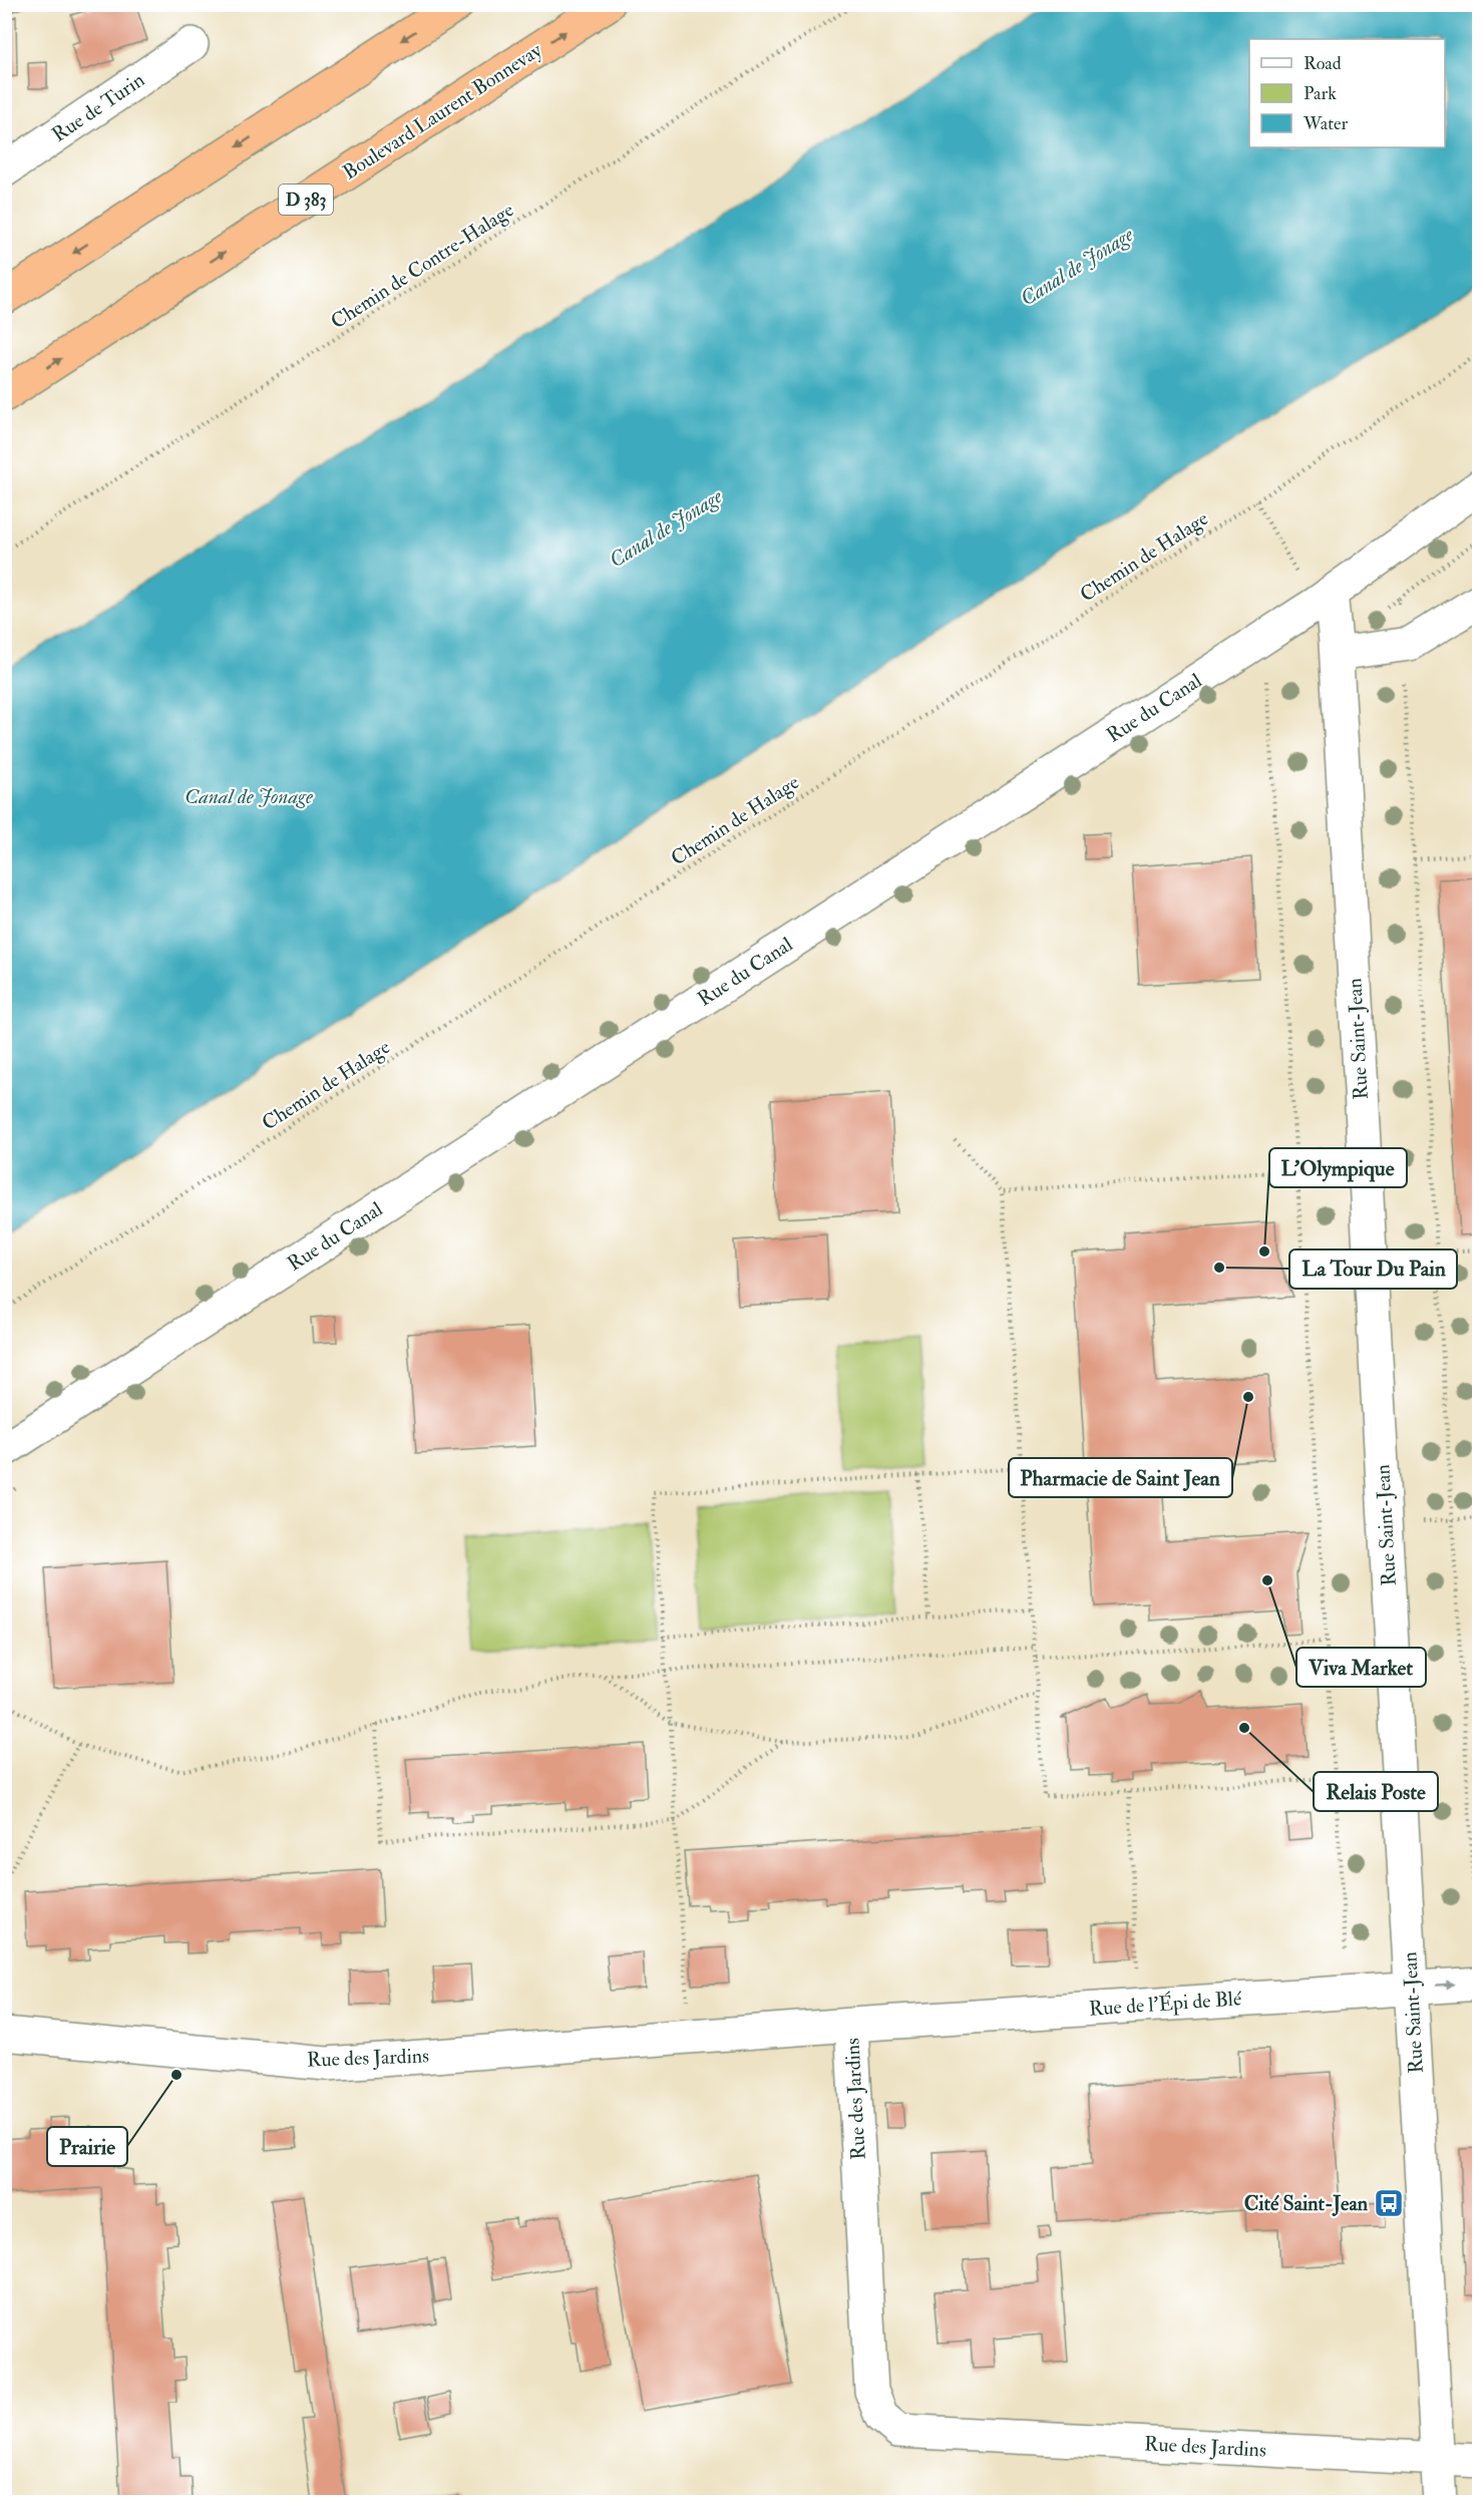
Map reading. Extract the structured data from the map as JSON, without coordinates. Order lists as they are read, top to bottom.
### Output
{
  "streets": {
    "highway": ["Boulevard Laurent Bonnevay", "D 383"],
    "street": [
      "Rue de Turin",
      "Rue du Canal",
      "Rue Saint-Jean",
      "Rue de l'Épi de Blé",
      "Rue des Jardins"
    ],
    "path": ["Chemin de Contre-Halage", "Chemin de Halage"]
  },
  "crossings": [
    ["Rue du Canal", "Rue Saint-Jean"],
    ["Rue Saint-Jean", "Rue de l'Épi de Blé"],
    ["Rue Saint-Jean", "Rue des Jardins"],
    ["Rue de l'Épi de Blé", "Rue des Jardins"]
  ],
  "water": ["Canal de Jonage"],
  "places": {
    "other": [
      "L'Olympique",
      "La Tour Du Pain",
      "Pharmacie de Saint Jean",
      "Viva Market",
      "Relais Poste",
      "Prairie"
    ],
    "bus stop": ["Cité Saint-Jean"]
  },
  "legend": ["Road", "Park", "Water"]
}
